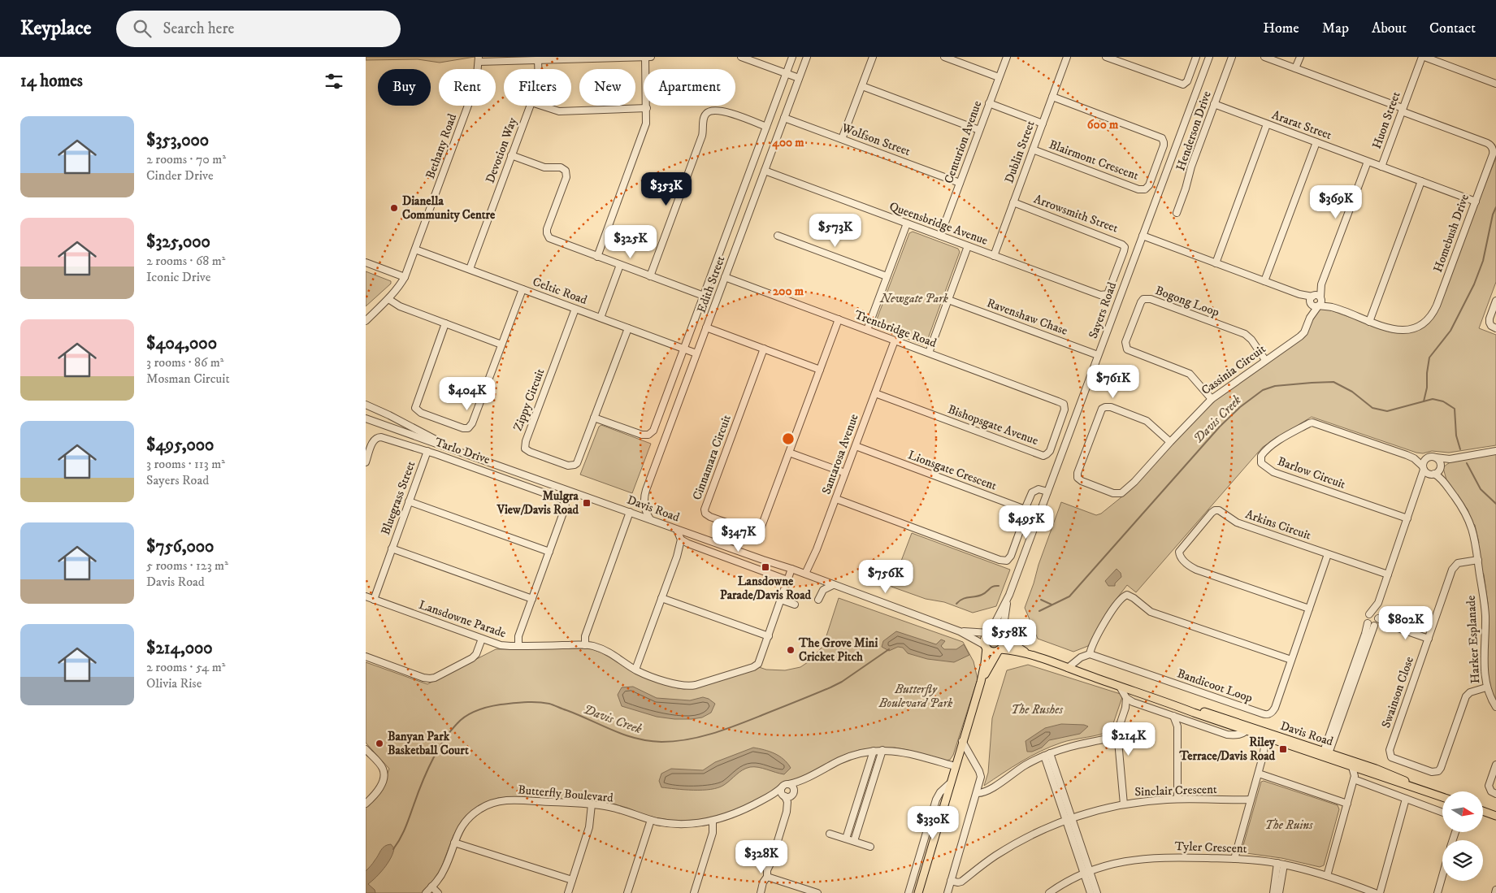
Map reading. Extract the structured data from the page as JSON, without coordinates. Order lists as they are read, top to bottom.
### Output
{
  "streets": {
    "main road": ["Davis Road"],
    "street": [
      "Huon Street",
      "Ararat Street",
      "Henderson Drive",
      "Wolfson Street",
      "Centurion Avenue",
      "Bethany Road",
      "Devotion Way",
      "Dublin Street",
      "Blairmont Crescent",
      "Arrowsmith Street",
      "Queensbridge Avenue",
      "Homebush Drive",
      "Edith Street",
      "Celtic Road",
      "Bogong Loop",
      "Sayers Road",
      "Ravenshaw Chase",
      "Trentbridge Road",
      "Cassinia Circuit",
      "Zippy Circuit",
      "Bishopsgate Avenue",
      "Tarlo Drive",
      "Santarosa Avenue",
      "Cinnamara Circuit",
      "Lionsgate Crescent",
      "Barlow Circuit",
      "Bluegrass Street",
      "Arkins Circuit",
      "Lansdowne Parade",
      "Harker Esplanade",
      "Bandicoot Loop",
      "Swainson Close",
      "Sinclair Crescent",
      "Butterfly Boulevard",
      "Tyler Crescent"
    ]
  },
  "crossings": [
    ["Huon Street", "Ararat Street"],
    ["Huon Street", "Homebush Drive"],
    ["Ararat Street", "Henderson Drive"],
    ["Ararat Street", "Cassinia Circuit"],
    ["Wolfson Street", "Centurion Avenue"],
    ["Wolfson Street", "Edith Street"],
    ["Centurion Avenue", "Queensbridge Avenue"],
    ["Bethany Road", "Celtic Road"],
    ["Devotion Way", "Celtic Road"],
    ["Dublin Street", "Blairmont Crescent"],
    ["Dublin Street", "Arrowsmith Street"],
    ["Dublin Street", "Queensbridge Avenue"],
    ["Arrowsmith Street", "Queensbridge Avenue"],
    ["Queensbridge Avenue", "Edith Street"],
    ["Homebush Drive", "Sayers Road"],
    ["Homebush Drive", "Cassinia Circuit"],
    ["Edith Street", "Celtic Road"],
    ["Edith Street", "Trentbridge Road"],
    ["Edith Street", "Zippy Circuit"],
    ["Edith Street", "Davis Road"],
    ["Celtic Road", "Zippy Circuit"],
    ["Bogong Loop", "Cassinia Circuit"],
    ["Sayers Road", "Ravenshaw Chase"],
    ["Sayers Road", "Davis Road"],
    ["Trentbridge Road", "Bishopsgate Avenue"],
    ["Trentbridge Road", "Santarosa Avenue"],
    ["Trentbridge Road", "Cinnamara Circuit"],
    ["Bishopsgate Avenue", "Santarosa Avenue"],
    ["Tarlo Drive", "Bluegrass Street"],
    ["Santarosa Avenue", "Lionsgate Crescent"],
    ["Santarosa Avenue", "Davis Road"],
    ["Barlow Circuit", "Harker Esplanade"],
    ["Bluegrass Street", "Lansdowne Parade"],
    ["Davis Road", "Lansdowne Parade"],
    ["Arkins Circuit", "Bandicoot Loop"],
    ["Harker Esplanade", "Swainson Close"]
  ],
  "water": ["Davis Creek"],
  "parks": [
    "Newgate Park",
    "Butterfly Boulevard Park",
    "The Rushes",
    "The Ruins"
  ],
  "places": {
    "other": ["Dianella Community Centre", "The Grove Mini Cricket Pitch", "Banyan Park Basketball Court"],
    "transit": ["Mulgra View/Davis Road", "Lansdowne Parade/Davis Road", "Riley Terrace/Davis Road"]
  },
  "north": "right",
  "page": {
    "header": "Keyplace",
    "search": "Search here",
    "nav": [
      "Home",
      "Map",
      "About",
      "Contact"
    ],
    "heading": "14 homes",
    "chip": [
      "Buy",
      "Rent",
      "Filters",
      "New",
      "Apartment"
    ],
    "list": [
      {
        "name": "$353,000",
        "note": "2 rooms · 70 m² · Cinder Drive"
      },
      {
        "name": "$325,000",
        "note": "2 rooms · 68 m² · Iconic Drive"
      },
      {
        "name": "$404,000",
        "note": "3 rooms · 86 m² · Mosman Circuit"
      },
      {
        "name": "$495,000",
        "note": "3 rooms · 113 m² · Sayers Road"
      },
      {
        "name": "$756,000",
        "note": "5 rooms · 123 m² · Davis Road"
      },
      {
        "name": "$214,000",
        "note": "2 rooms · 54 m² · Olivia Rise"
      }
    ],
    "price": [
      "$353K",
      "$369K",
      "$573K",
      "$325K",
      "$761K",
      "$404K",
      "$495K",
      "$347K",
      "$756K",
      "$802K",
      "$558K",
      "$214K",
      "$330K",
      "$328K"
    ]
  },
  "rings": ["600 m", "400 m", "200 m"]
}
